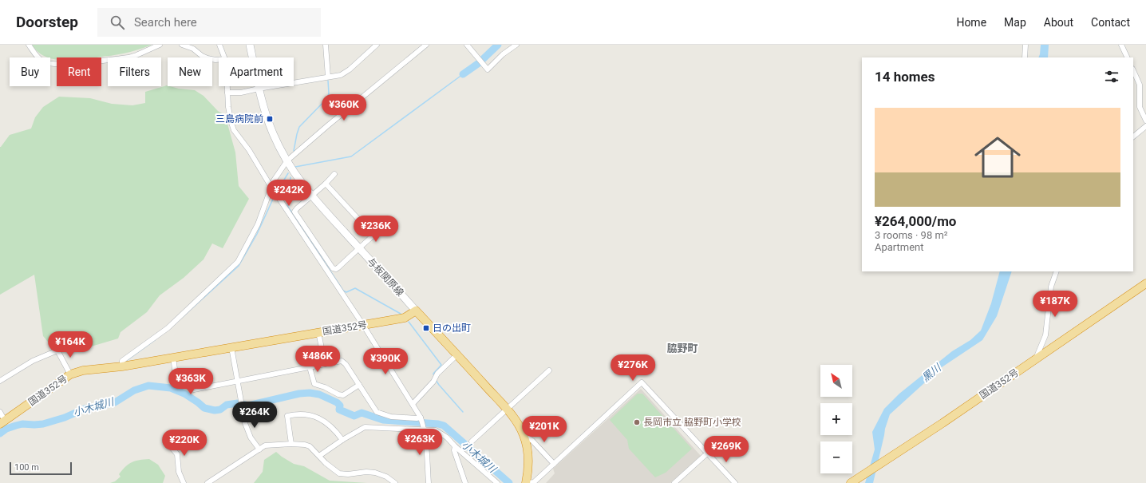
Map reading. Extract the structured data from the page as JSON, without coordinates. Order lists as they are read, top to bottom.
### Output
{
  "streets": {
    "highway": ["国道352号"],
    "main road": ["与板関原線"]
  },
  "crossings": [
    ["与板関原線", "国道352号"]
  ],
  "districts": ["脇野町"],
  "water": ["黒川", "小木城川"],
  "places": {
    "transit": ["三島病院前", "日の出町"],
    "other": ["長岡市立 脇野町小学校"]
  },
  "scale_bar": "100 m",
  "north": "top left",
  "page": {
    "header": "Doorstep",
    "search": "Search here",
    "nav": [
      "Home",
      "Map",
      "About",
      "Contact"
    ],
    "chip": [
      "Buy",
      "Rent",
      "Filters",
      "New",
      "Apartment"
    ],
    "heading": "14 homes",
    "price": [
      "¥360K",
      "¥242K",
      "¥236K",
      "¥187K",
      "¥164K",
      "¥486K",
      "¥390K",
      "¥276K",
      "¥363K",
      "¥264K",
      "¥201K",
      "¥263K",
      "¥220K",
      "¥269K"
    ],
    "list": [
      {
        "name": "¥264,000/mo",
        "note": "3 rooms · 98 m² · Apartment"
      }
    ],
    "map_buttons": ["+", "−"],
    "scale": "100 m"
  }
}
